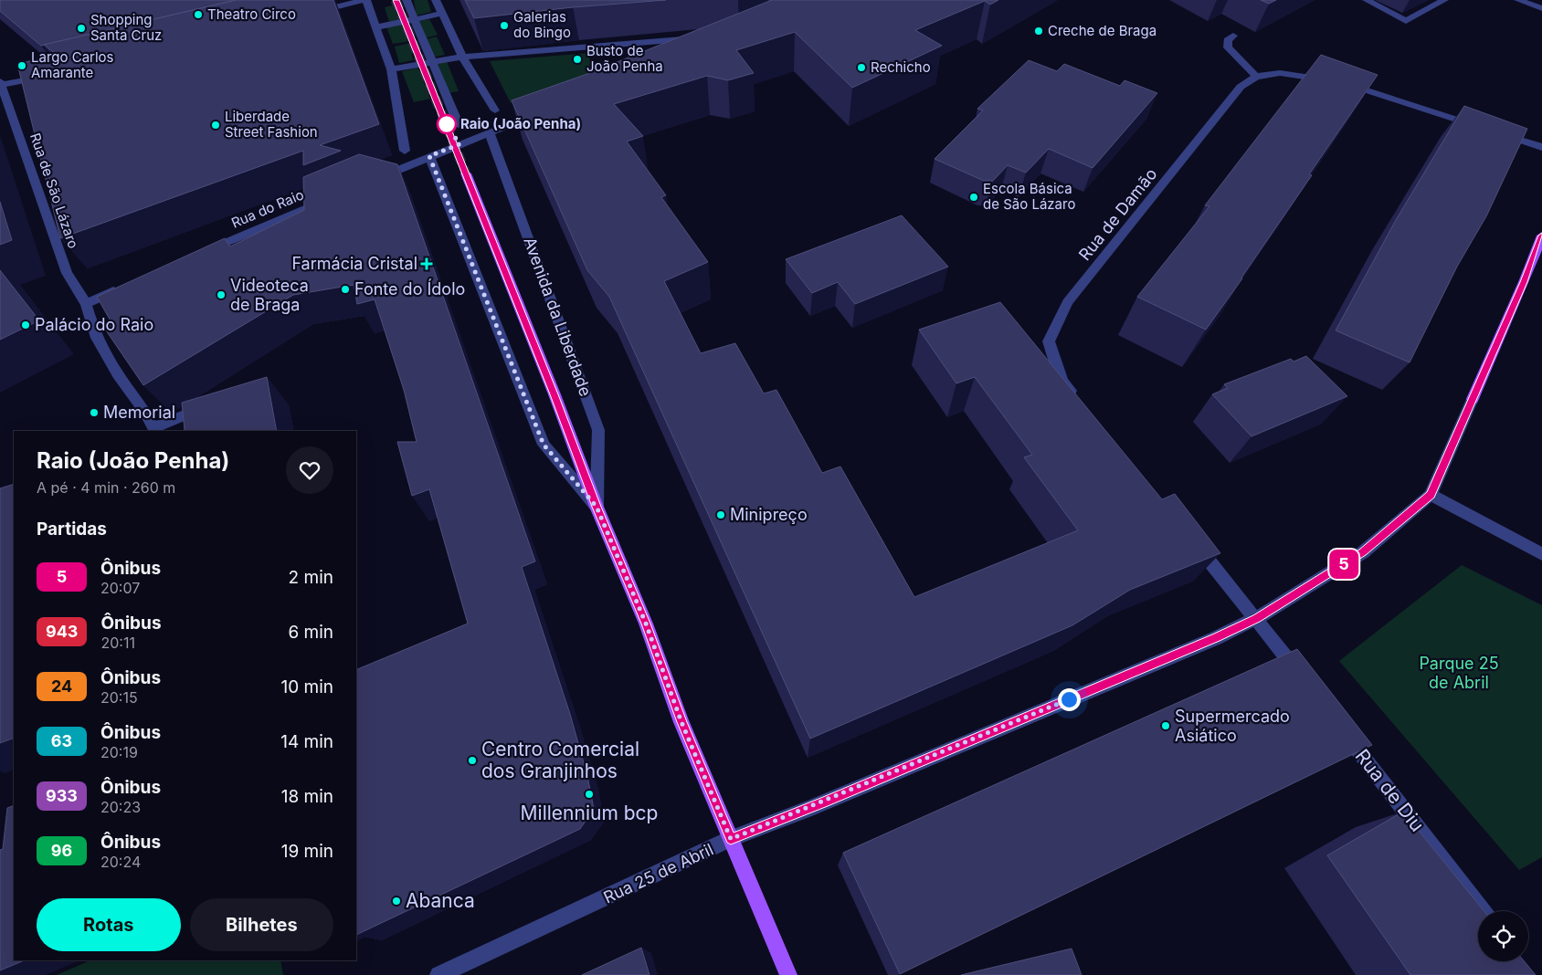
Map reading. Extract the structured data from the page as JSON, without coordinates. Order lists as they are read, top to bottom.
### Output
{
  "streets": {
    "main road": ["Avenida da Liberdade", "Rua 25 de Abril"],
    "street": [
      "Rua de São Lázaro",
      "Rua do Raio",
      "Rua de Damão",
      "Rua de Diu"
    ]
  },
  "crossings": [
    ["Avenida da Liberdade", "Rua 25 de Abril"]
  ],
  "parks": ["Parque 25 de Abril"],
  "places": {
    "other": [
      "Theatro Circo",
      "Galerias do Bingo",
      "Shopping Santa Cruz",
      "Creche de Braga",
      "Busto de João Penha",
      "Largo Carlos Amarante",
      "Rechicho",
      "Raio (João Penha)",
      "Liberdade Street Fashion",
      "Escola Básica de São Lázaro",
      "Fonte do Ídolo",
      "Videoteca de Braga",
      "Palácio do Raio",
      "Memorial",
      "Minipreço",
      "Supermercado Asiático",
      "Centro Comercial dos Granjinhos",
      "Millennium bcp",
      "Abanca"
    ],
    "health": ["Farmácia Cristal"]
  },
  "lines": ["bus line 5"],
  "page": {
    "on_map": "5",
    "heading": [
      ["Raio (João Penha)", "A pé · 4 min · 260 m"],
      "Partidas"
    ],
    "list": [
      {
        "mark": "5",
        "name": "Ônibus",
        "note": "20:07",
        "value": "2 min"
      },
      {
        "mark": "943",
        "name": "Ônibus",
        "note": "20:11",
        "value": "6 min"
      },
      {
        "mark": "24",
        "name": "Ônibus",
        "note": "20:15",
        "value": "10 min"
      },
      {
        "mark": "63",
        "name": "Ônibus",
        "note": "20:19",
        "value": "14 min"
      },
      {
        "mark": "933",
        "name": "Ônibus",
        "note": "20:23",
        "value": "18 min"
      },
      {
        "mark": "96",
        "name": "Ônibus",
        "note": "20:24",
        "value": "19 min"
      }
    ],
    "buttons": ["Rotas", "Bilhetes"]
  }
}
